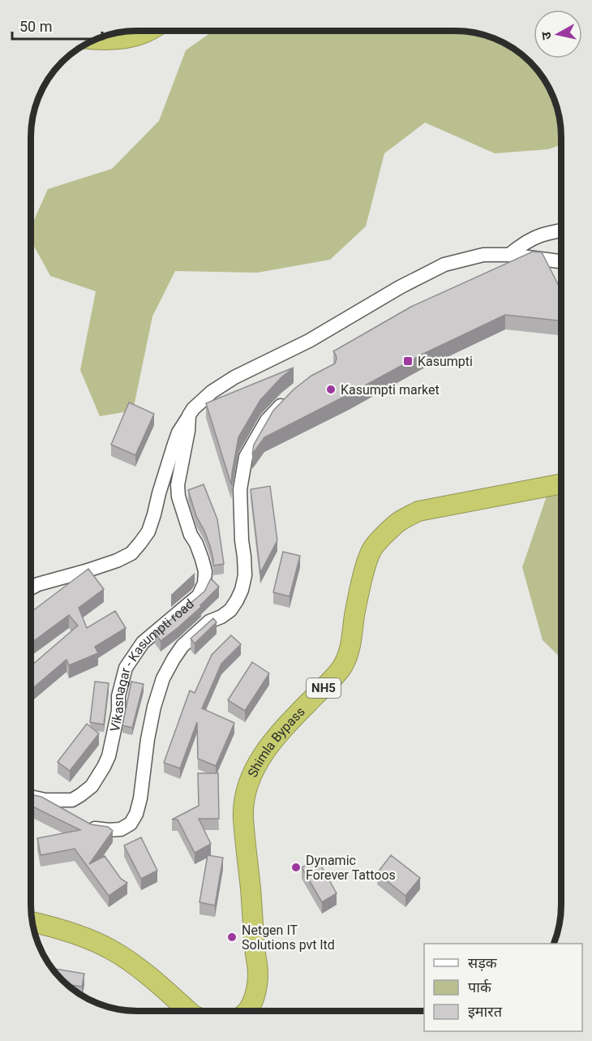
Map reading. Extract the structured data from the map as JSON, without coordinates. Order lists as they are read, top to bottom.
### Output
{
  "streets": {
    "highway": ["NH5", "Shimla Bypass"],
    "street": ["Vikasnagar - Kasumpti road"]
  },
  "places": {
    "transit": ["Kasumpti"],
    "other": ["Kasumpti market", "Dynamic Forever Tattoos", "Netgen IT Solutions pvt ltd"]
  },
  "legend": ["सड़क", "पार्क", "इमारत"],
  "scale_bar": "50 m",
  "north": "left"
}
